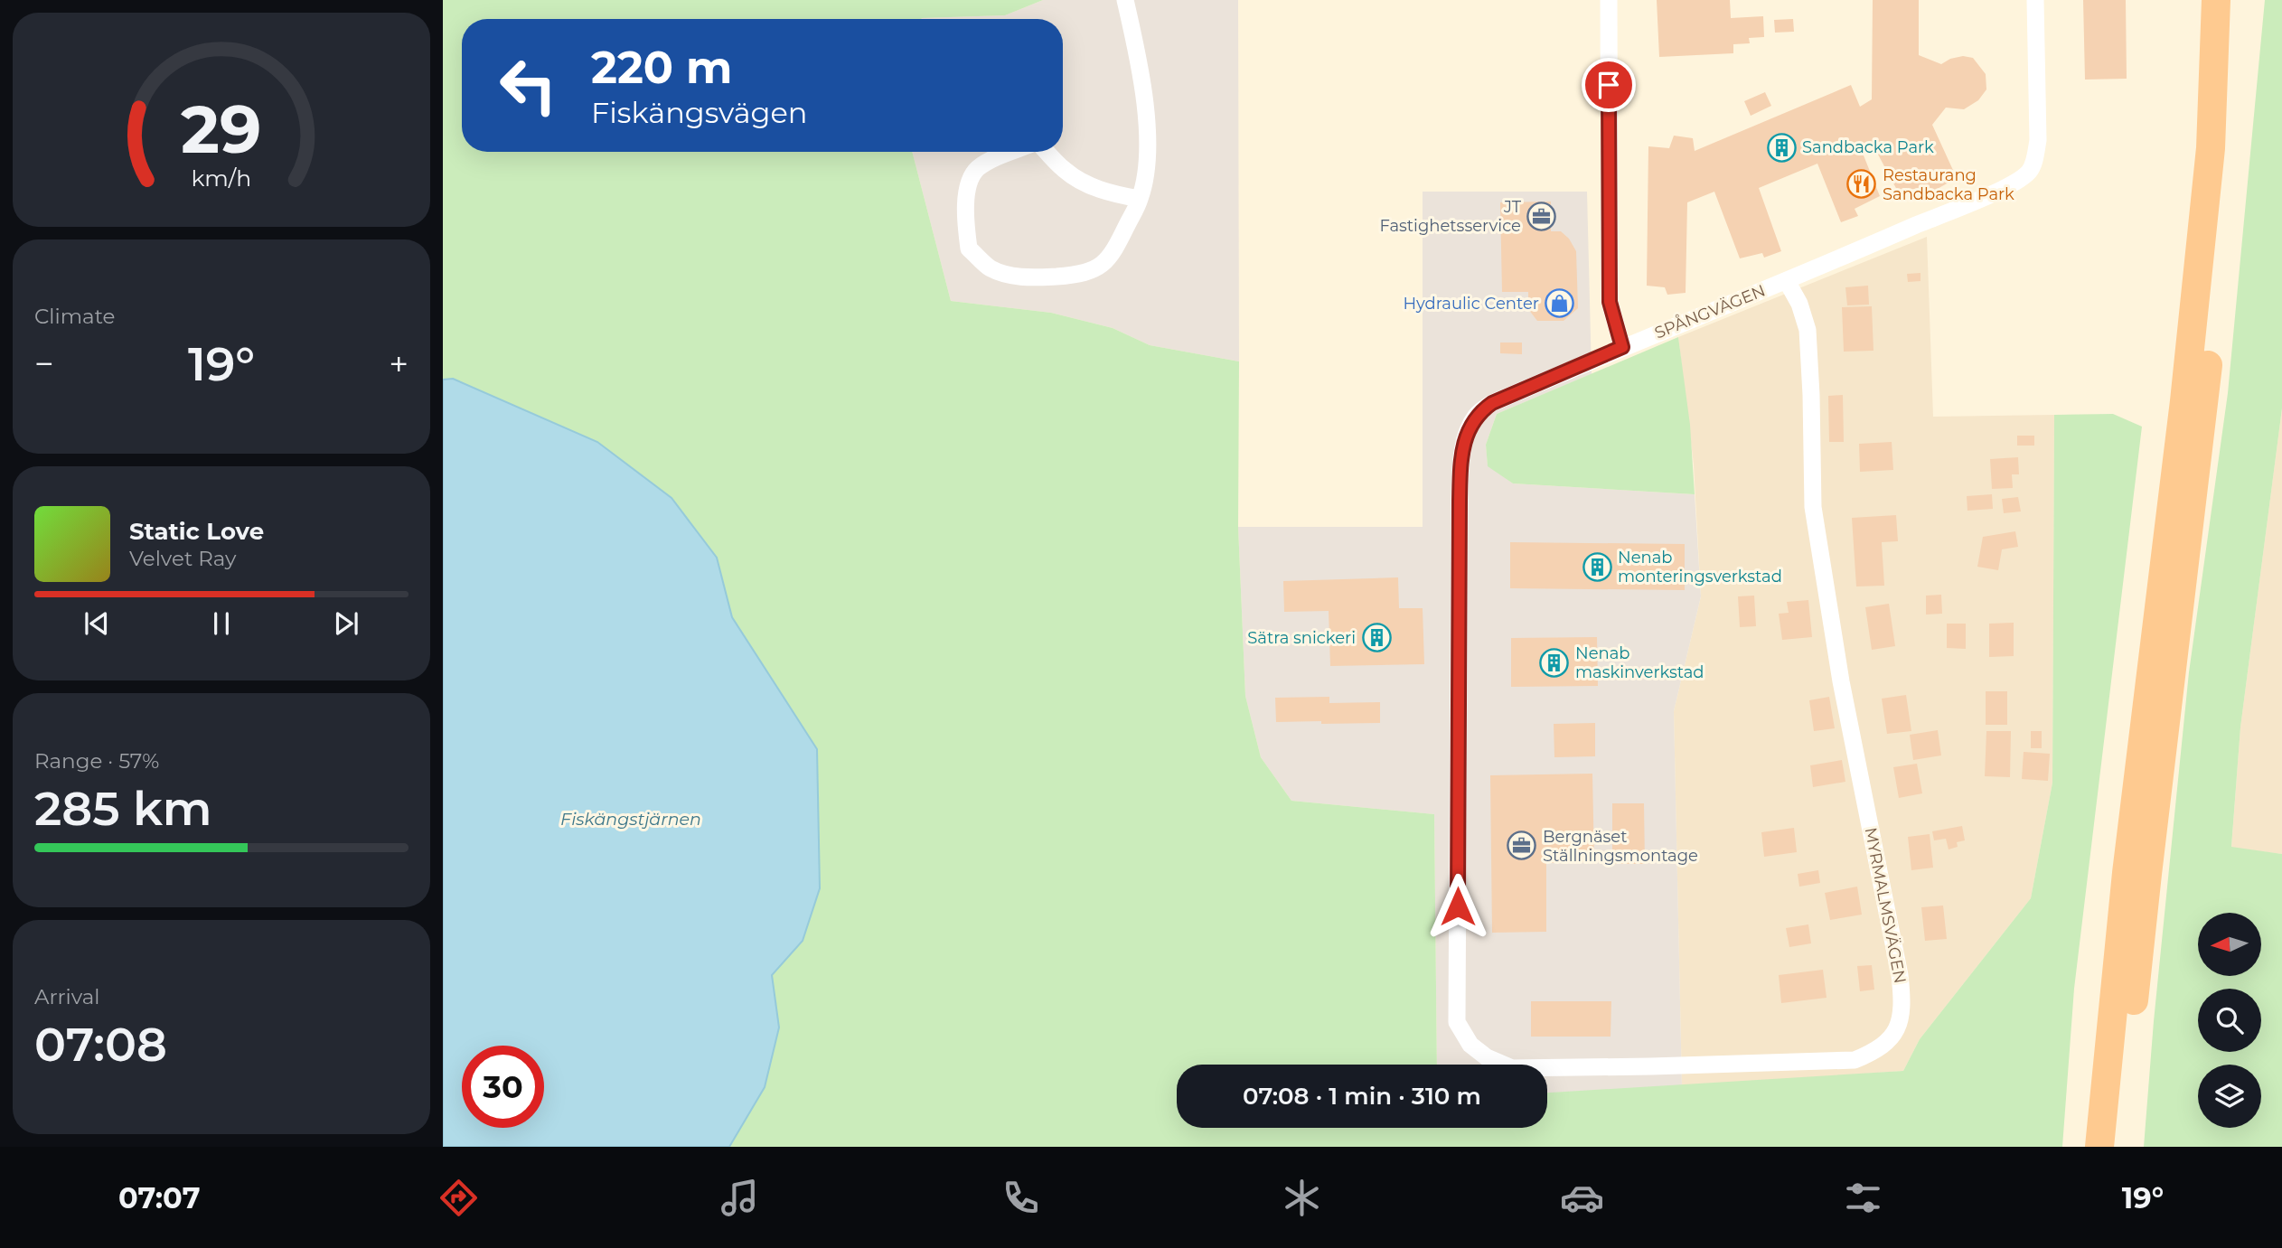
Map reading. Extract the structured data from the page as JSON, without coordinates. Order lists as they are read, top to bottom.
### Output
{
  "streets": {
    "street": ["SPÅNGVÄGEN", "MYRMALMSVÄGEN"]
  },
  "crossings": [
    ["SPÅNGVÄGEN", "MYRMALMSVÄGEN"]
  ],
  "water": ["Fiskängstjärnen"],
  "places": {
    "building": [
      "Sandbacka Park",
      "Nenab monteringsverkstad",
      "Sätra snickeri",
      "Nenab maskinverkstad"
    ],
    "restaurant": ["Restaurang Sandbacka Park"],
    "office": ["JT Fastighetsservice", "Bergnäset Ställningsmontage"],
    "shop": ["Hydraulic Center"]
  },
  "north": "left",
  "page": {
    "turn": ["220 m", "Fiskängsvägen"],
    "tile": [
      "Climate",
      ["Range · 57%", "285 km"],
      ["Arrival", "07:08"]
    ],
    "heat": ["−", "19°", "+"],
    "song": ["Static Love", "Velvet Ray"],
    "limit": "30",
    "trip": "07:08 · 1 min · 310 m",
    "tabs": ["07:07", "19°"],
    "gauge": ["29", "km/h"]
  }
}
